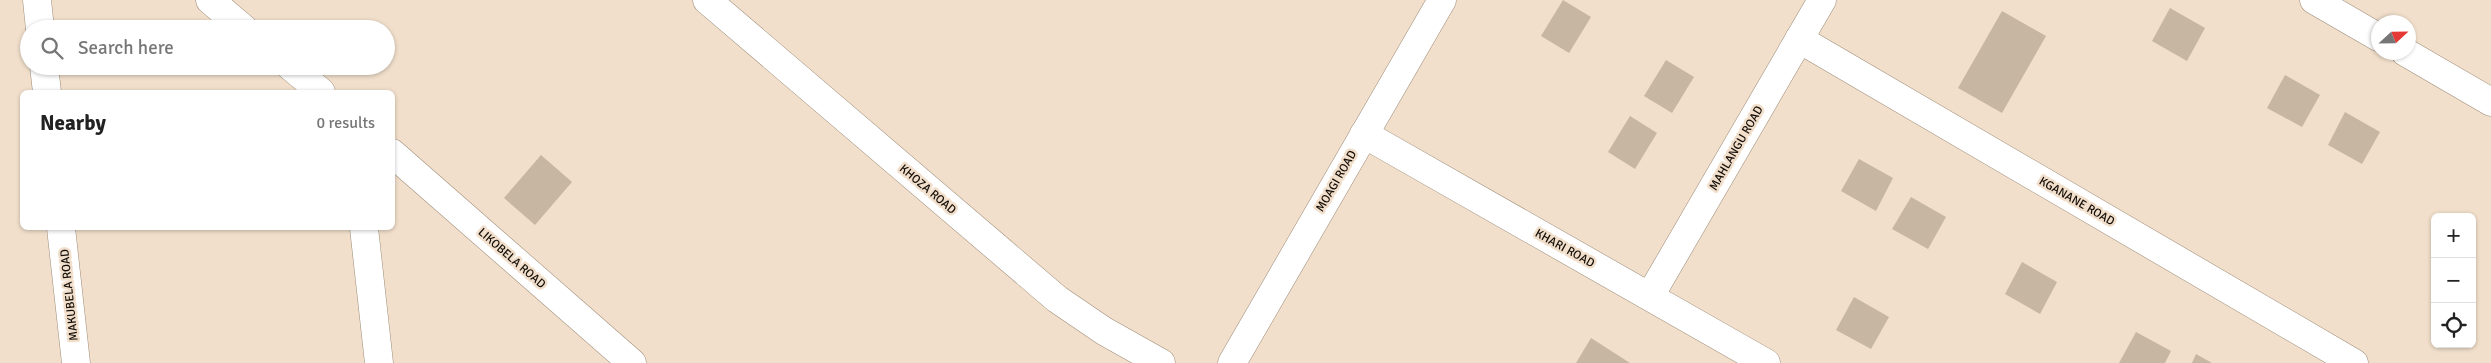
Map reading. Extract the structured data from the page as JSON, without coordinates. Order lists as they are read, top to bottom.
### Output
{
  "streets": {
    "street": [
      "MAHLANGU ROAD",
      "MOAGI ROAD",
      "KHOZA ROAD",
      "KGANANE ROAD",
      "KHARI ROAD",
      "LIKOBELA ROAD",
      "MAKUBELA ROAD"
    ]
  },
  "crossings": [
    ["MAHLANGU ROAD", "KGANANE ROAD"],
    ["MAHLANGU ROAD", "KHARI ROAD"],
    ["MOAGI ROAD", "KHARI ROAD"]
  ],
  "north": "right",
  "page": {
    "search": "Search here",
    "heading": ["Nearby", "0 results"],
    "map_buttons": ["+", "−"]
  }
}
